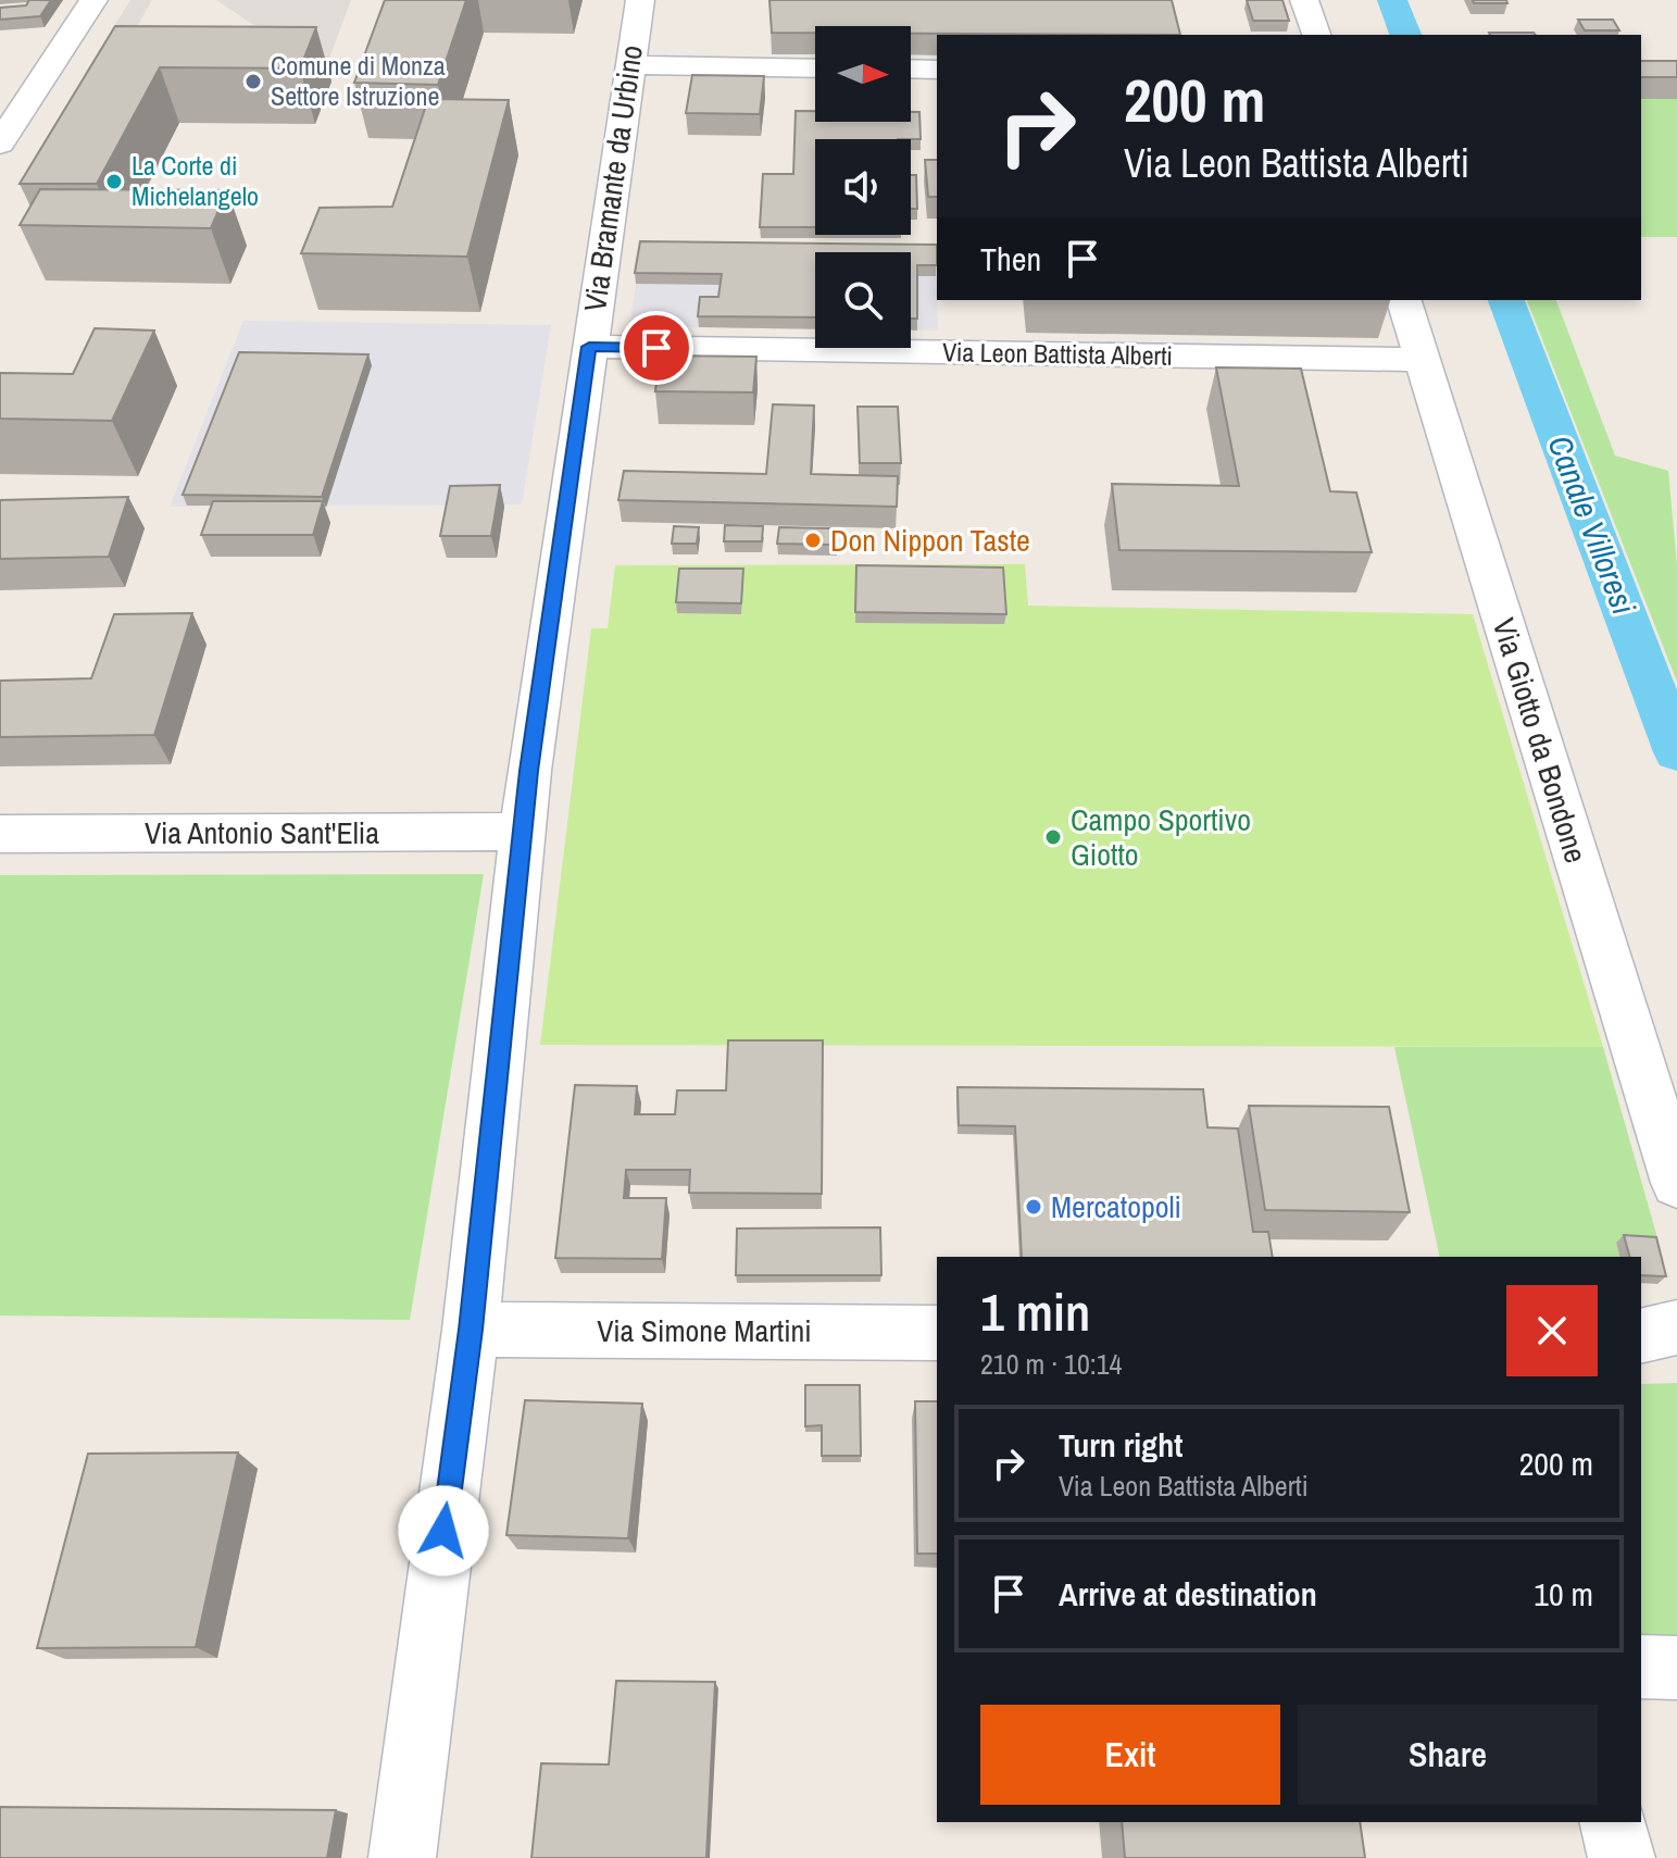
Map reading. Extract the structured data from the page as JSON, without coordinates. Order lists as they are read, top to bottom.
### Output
{
  "streets": {
    "street": [
      "Via Bramante da Urbino",
      "Via Leon Battista Alberti",
      "Via Giotto da Bondone",
      "Via Antonio Sant'Elia",
      "Via Simone Martini"
    ]
  },
  "crossings": [
    ["Via Bramante da Urbino", "Via Leon Battista Alberti"],
    ["Via Bramante da Urbino", "Via Antonio Sant'Elia"],
    ["Via Bramante da Urbino", "Via Simone Martini"],
    ["Via Leon Battista Alberti", "Via Giotto da Bondone"]
  ],
  "water": ["Canale Villoresi"],
  "places": [
    "Comune di Monza Settore Istruzione",
    "La Corte di Michelangelo",
    "Don Nippon Taste",
    "Campo Sportivo Giotto",
    "Mercatopoli"
  ],
  "north": "right",
  "page": {
    "turn": ["200 m", "Via Leon Battista Alberti"],
    "then": "Then",
    "heading": ["1 min", "210 m · 10:14"],
    "list": [
      {
        "name": "Turn right",
        "note": "Via Leon Battista Alberti",
        "value": "200 m"
      },
      {
        "name": "Arrive at destination",
        "value": "10 m"
      }
    ],
    "buttons": ["Exit", "Share"]
  }
}
